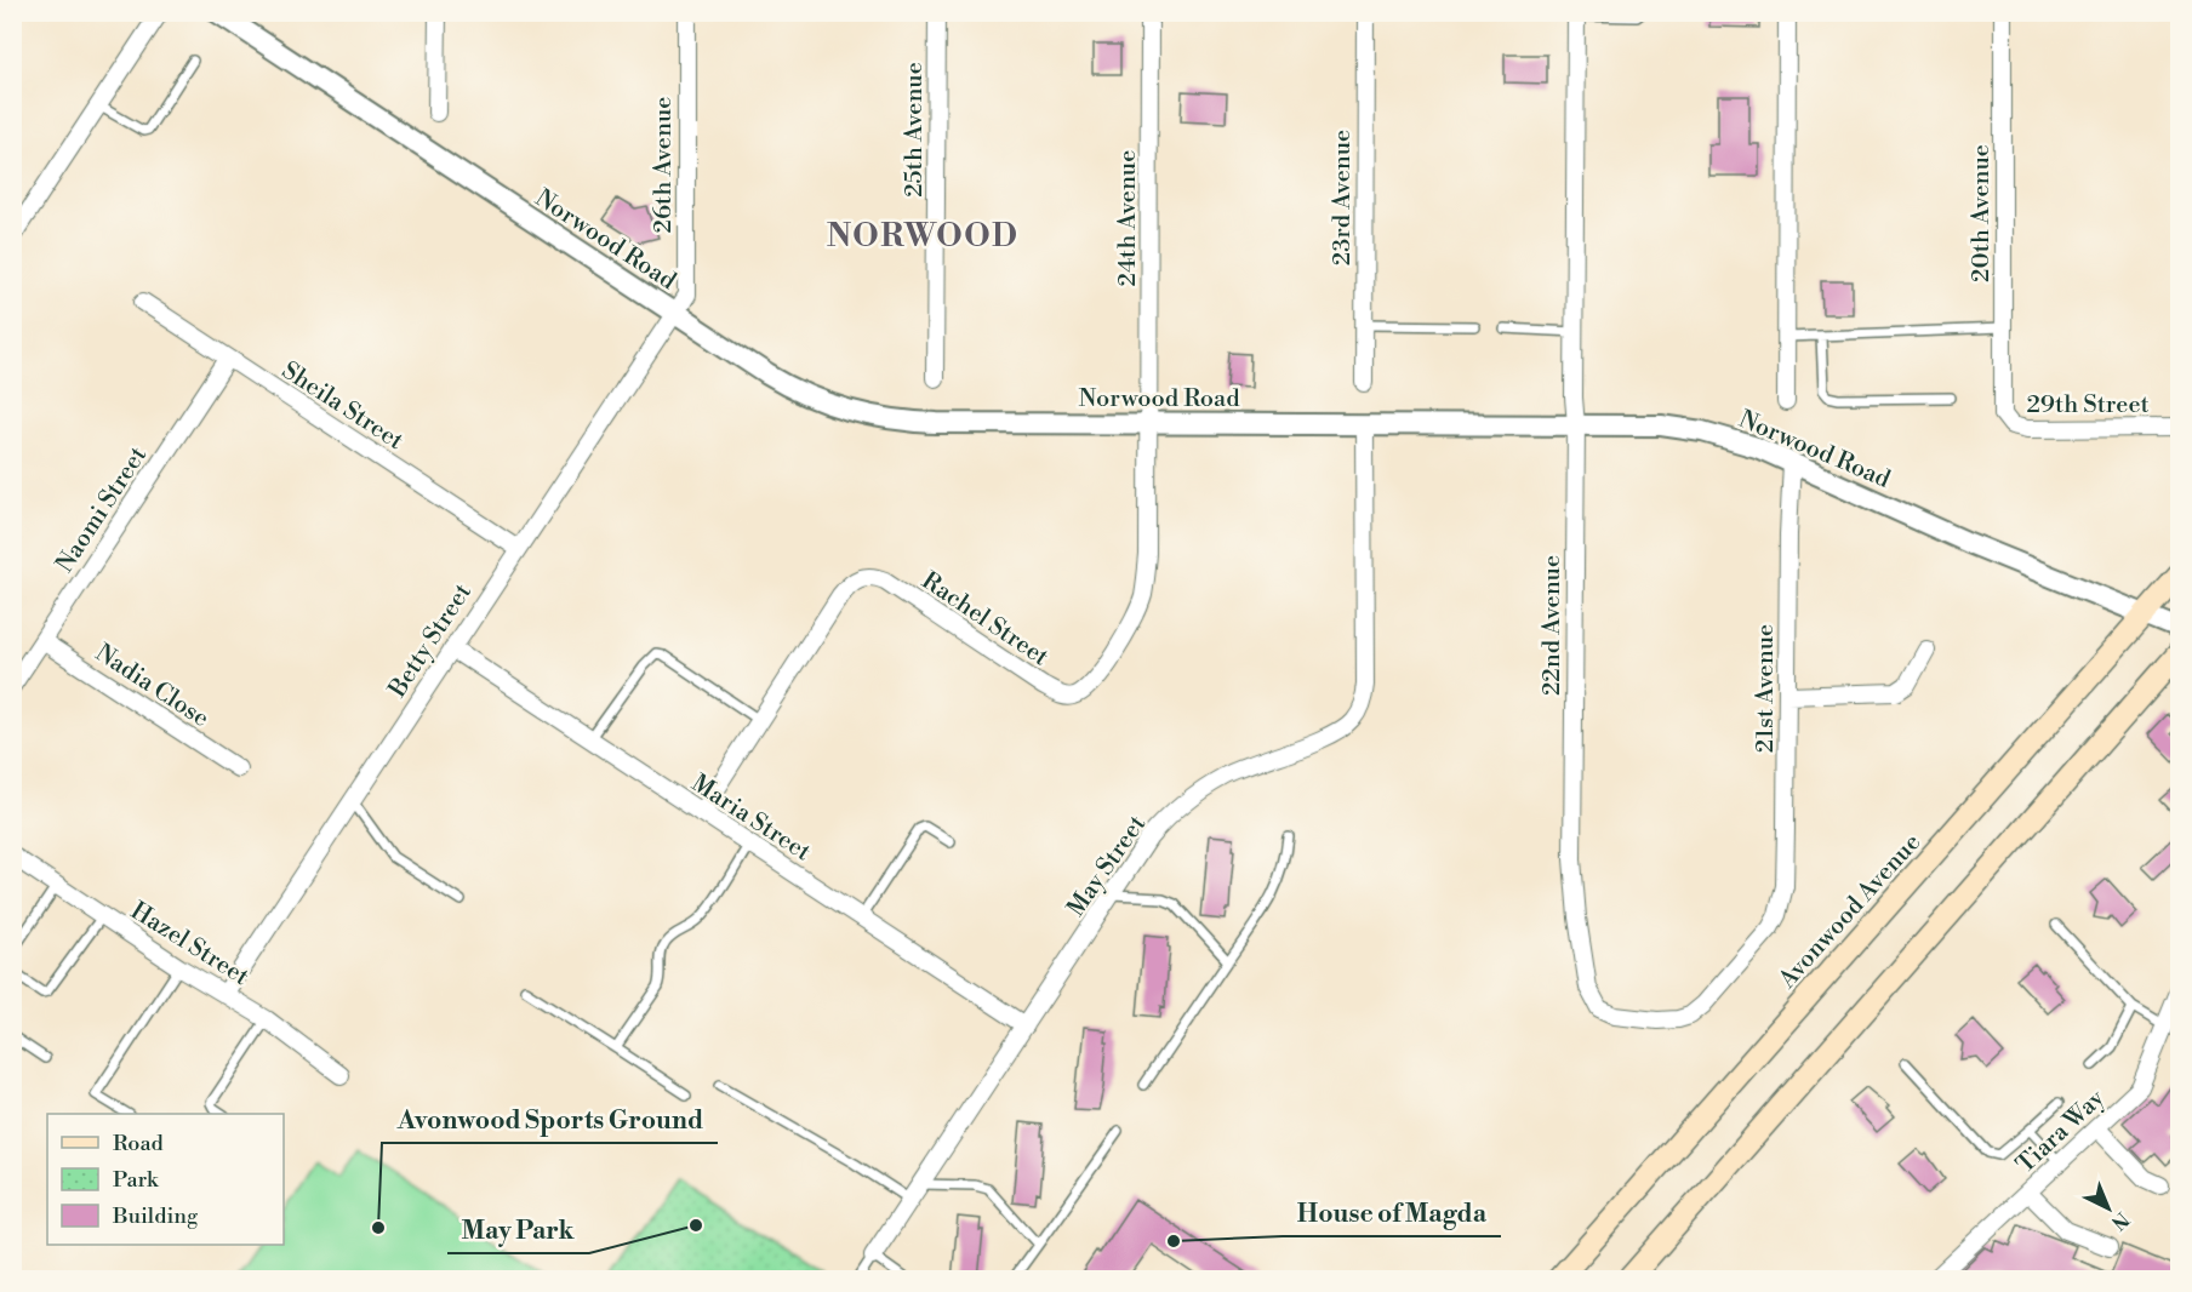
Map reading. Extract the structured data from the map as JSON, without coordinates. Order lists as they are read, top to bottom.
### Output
{
  "streets": {
    "main road": ["Avonwood Avenue"],
    "street": [
      "25th Avenue",
      "26th Avenue",
      "23rd Avenue",
      "20th Avenue",
      "24th Avenue",
      "Norwood Road",
      "29th Street",
      "Sheila Street",
      "Naomi Street",
      "Rachel Street",
      "22nd Avenue",
      "Betty Street",
      "Nadia Close",
      "21st Avenue",
      "Maria Street",
      "May Street",
      "Hazel Street",
      "Tiara Way"
    ]
  },
  "crossings": [
    ["26th Avenue", "Norwood Road"],
    ["26th Avenue", "Betty Street"],
    ["20th Avenue", "29th Street"],
    ["24th Avenue", "Norwood Road"],
    ["24th Avenue", "Rachel Street"],
    ["Norwood Road", "Rachel Street"],
    ["Norwood Road", "22nd Avenue"],
    ["Norwood Road", "Betty Street"],
    ["Norwood Road", "21st Avenue"],
    ["Norwood Road", "May Street"],
    ["Norwood Road", "Avonwood Avenue"],
    ["Sheila Street", "Naomi Street"],
    ["Sheila Street", "Betty Street"],
    ["Naomi Street", "Nadia Close"],
    ["Rachel Street", "Maria Street"],
    ["22nd Avenue", "21st Avenue"],
    ["Betty Street", "Maria Street"],
    ["Betty Street", "Hazel Street"],
    ["Maria Street", "May Street"]
  ],
  "districts": ["NORWOOD"],
  "places": ["May Park", "Avonwood Sports Ground", "House of Magda"],
  "legend": ["Road", "Park", "Building"],
  "north": "bottom right"
}
